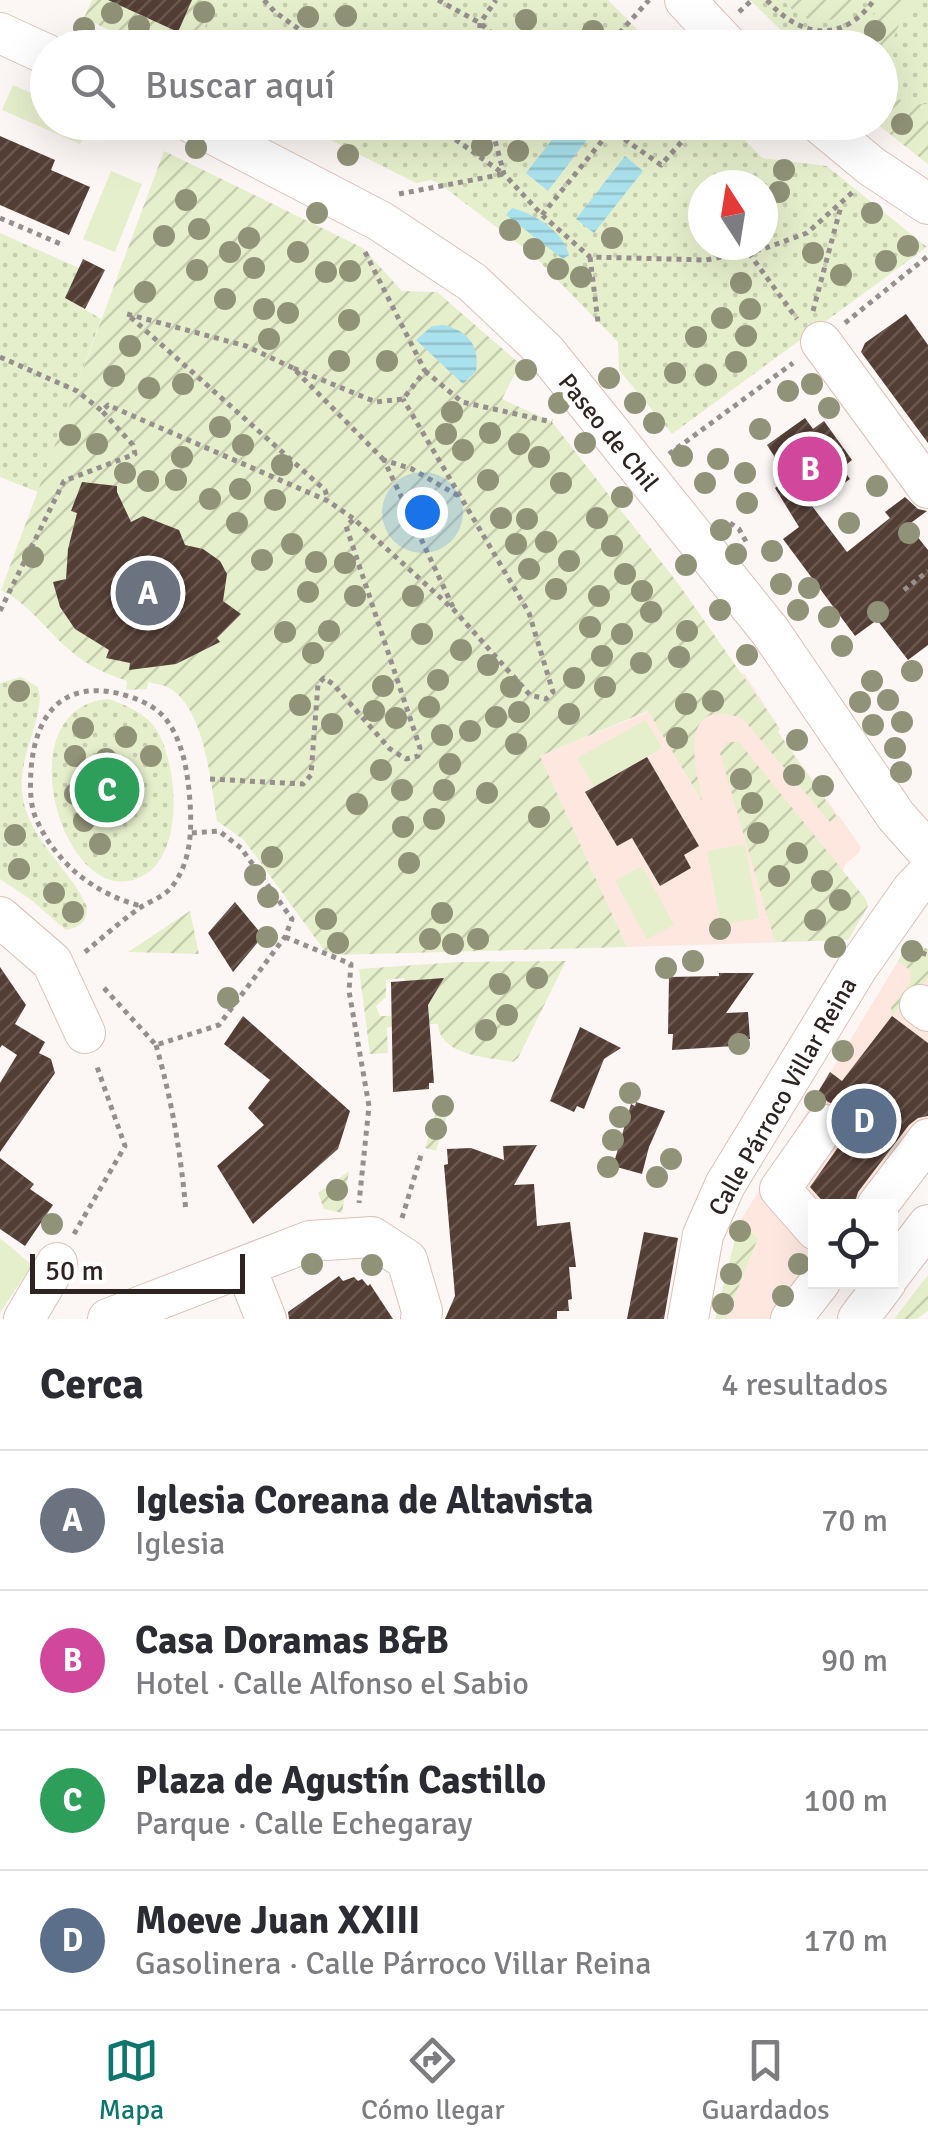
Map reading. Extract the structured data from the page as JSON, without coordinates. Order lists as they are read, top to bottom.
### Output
{
  "streets": {
    "street": ["Paseo de Chil", "Calle Párroco Villar Reina"]
  },
  "scale_bar": "50 m",
  "north": "top",
  "page": {
    "search": "Buscar aquí",
    "pins": [
      "B",
      "A",
      "C",
      "D"
    ],
    "scale": "50 m",
    "heading": ["Cerca", "4 resultados"],
    "list": [
      {
        "mark": "A",
        "name": "Iglesia Coreana de Altavista",
        "note": "Iglesia",
        "value": "70 m"
      },
      {
        "mark": "B",
        "name": "Casa Doramas B&B",
        "note": "Hotel · Calle Alfonso el Sabio",
        "value": "90 m"
      },
      {
        "mark": "C",
        "name": "Plaza de Agustín Castillo",
        "note": "Parque · Calle Echegaray",
        "value": "100 m"
      },
      {
        "mark": "D",
        "name": "Moeve Juan XXIII",
        "note": "Gasolinera · Calle Párroco Villar Reina",
        "value": "170 m"
      }
    ],
    "nav": ["Mapa", "Cómo llegar", "Guardados"]
  }
}
